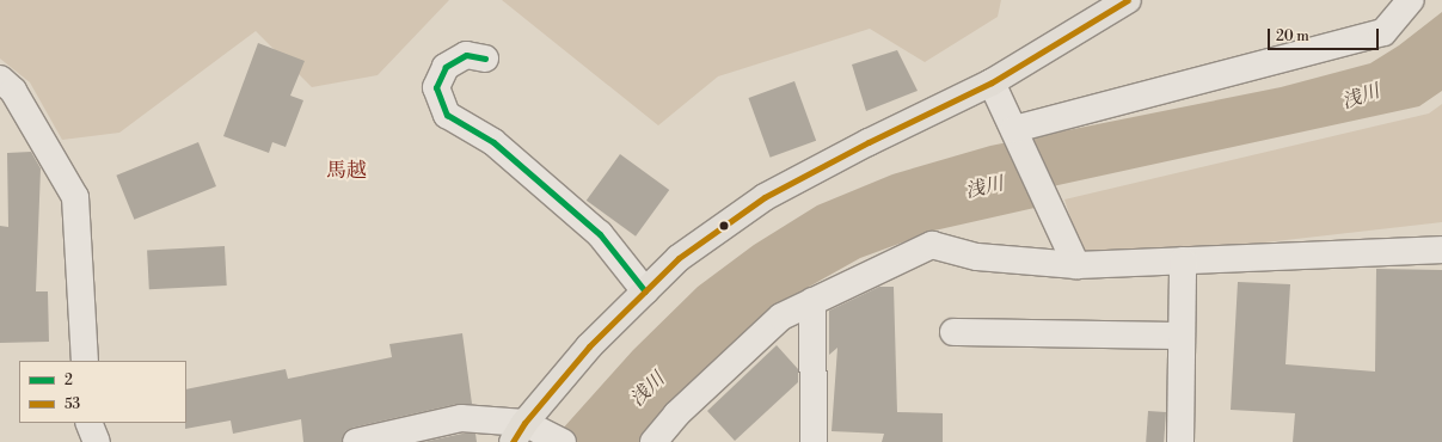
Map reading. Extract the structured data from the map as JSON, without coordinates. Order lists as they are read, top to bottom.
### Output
{
  "districts": ["馬越"],
  "water": ["浅川"],
  "lines": ["transit line 53", "transit line 2"],
  "legend": ["2", "53"],
  "scale_bar": "20 m"
}
